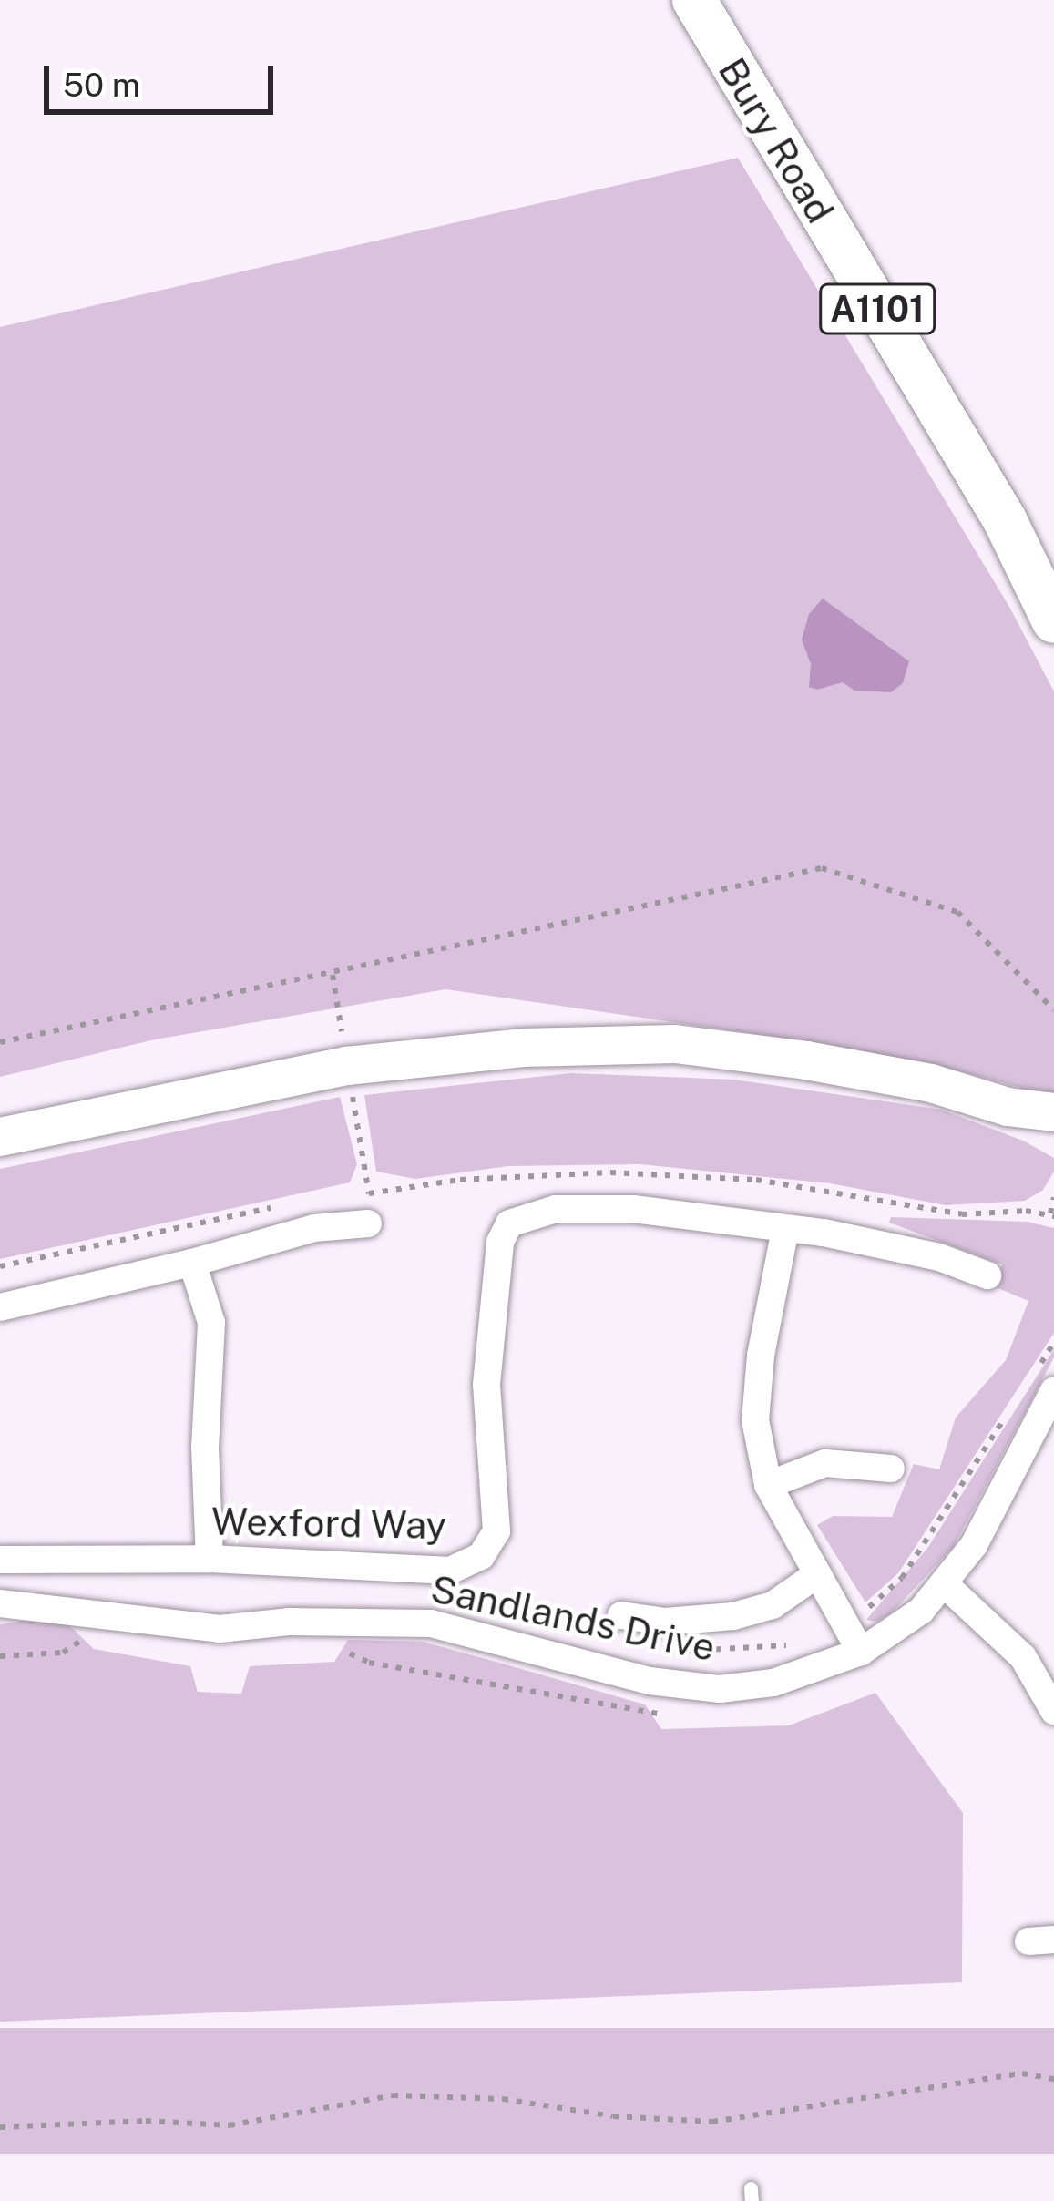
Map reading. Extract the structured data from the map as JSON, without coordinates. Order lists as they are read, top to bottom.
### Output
{
  "streets": {
    "main road": ["Bury Road", "A1101"],
    "street": ["Wexford Way", "Sandlands Drive"]
  },
  "scale_bar": "50 m"
}
